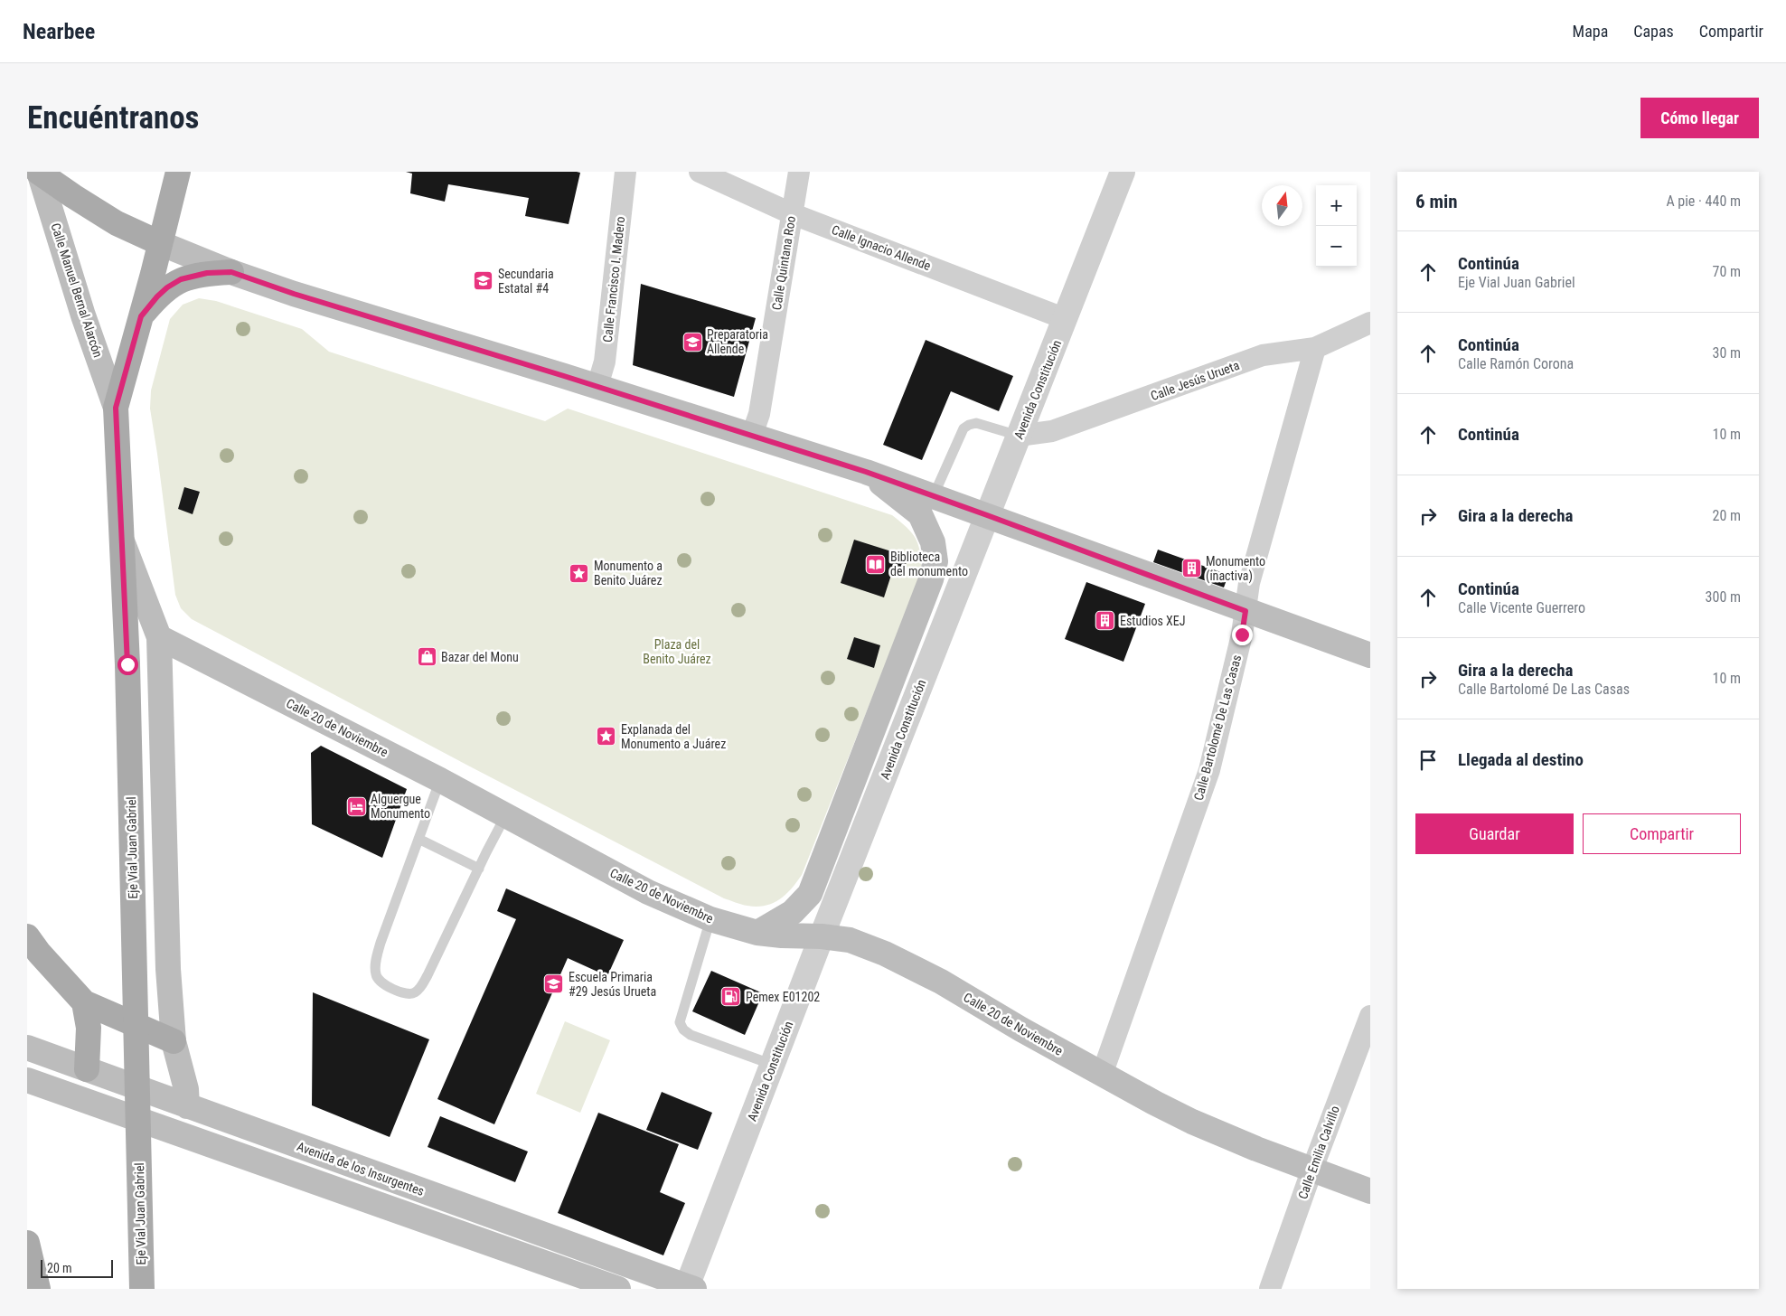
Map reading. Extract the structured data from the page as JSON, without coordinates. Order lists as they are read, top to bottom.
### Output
{
  "streets": {
    "main road": [
      "Calle Manuel Bernal Alarcón",
      "Calle 20 de Noviembre",
      "Eje Vial Juan Gabriel",
      "Avenida de los Insurgentes"
    ],
    "street": [
      "Calle Ignacio Allende",
      "Calle Quintana Roo",
      "Calle Francisco I. Madero",
      "Calle Jesús Urueta",
      "Avenida Constitución",
      "Calle Bartolomé De Las Casas",
      "Calle Emilia Calvillo"
    ]
  },
  "crossings": [
    ["Calle Ignacio Allende", "Calle Quintana Roo"],
    ["Calle Ignacio Allende", "Avenida Constitución"],
    ["Calle Manuel Bernal Alarcón", "Eje Vial Juan Gabriel"],
    ["Calle Jesús Urueta", "Avenida Constitución"],
    ["Calle Jesús Urueta", "Calle Bartolomé De Las Casas"],
    ["Avenida Constitución", "Calle 20 de Noviembre"],
    ["Avenida Constitución", "Avenida de los Insurgentes"],
    ["Calle 20 de Noviembre", "Calle Bartolomé De Las Casas"],
    ["Calle 20 de Noviembre", "Calle Emilia Calvillo"]
  ],
  "parks": ["Plaza del Benito Juárez"],
  "places": {
    "school or university": ["Secundaria Estatal #4", "Preparatoria Allende", "Escuela Primaria #29 Jesús Urueta"],
    "library": ["Biblioteca del monumento"],
    "building": ["Monumento (inactiva)", "Estudios XEJ"],
    "place": ["Monumento a Benito Juárez", "Explanada del Monumento a Juárez"],
    "shop": ["Bazar del Monu"],
    "hotel": ["Alguergue Monumento"],
    "fuel station": ["Pemex E01202"]
  },
  "scale_bar": "20 m",
  "north": "top",
  "page": {
    "header": "Nearbee",
    "nav": ["Mapa", "Capas", "Compartir"],
    "buttons": [
      "Cómo llegar",
      ["Guardar", "Compartir"]
    ],
    "title": "Encuéntranos",
    "heading": ["6 min", "A pie · 440 m"],
    "map_buttons": ["+", "−"],
    "list": [
      ["Continúa", "Eje Vial Juan Gabriel", "70 m"],
      ["Continúa", "Calle Ramón Corona", "30 m"],
      ["Continúa", "10 m"],
      ["Gira a la derecha", "20 m"],
      ["Continúa", "Calle Vicente Guerrero", "300 m"],
      ["Gira a la derecha", "Calle Bartolomé De Las Casas", "10 m"],
      "Llegada al destino"
    ],
    "scale": "20 m"
  }
}
